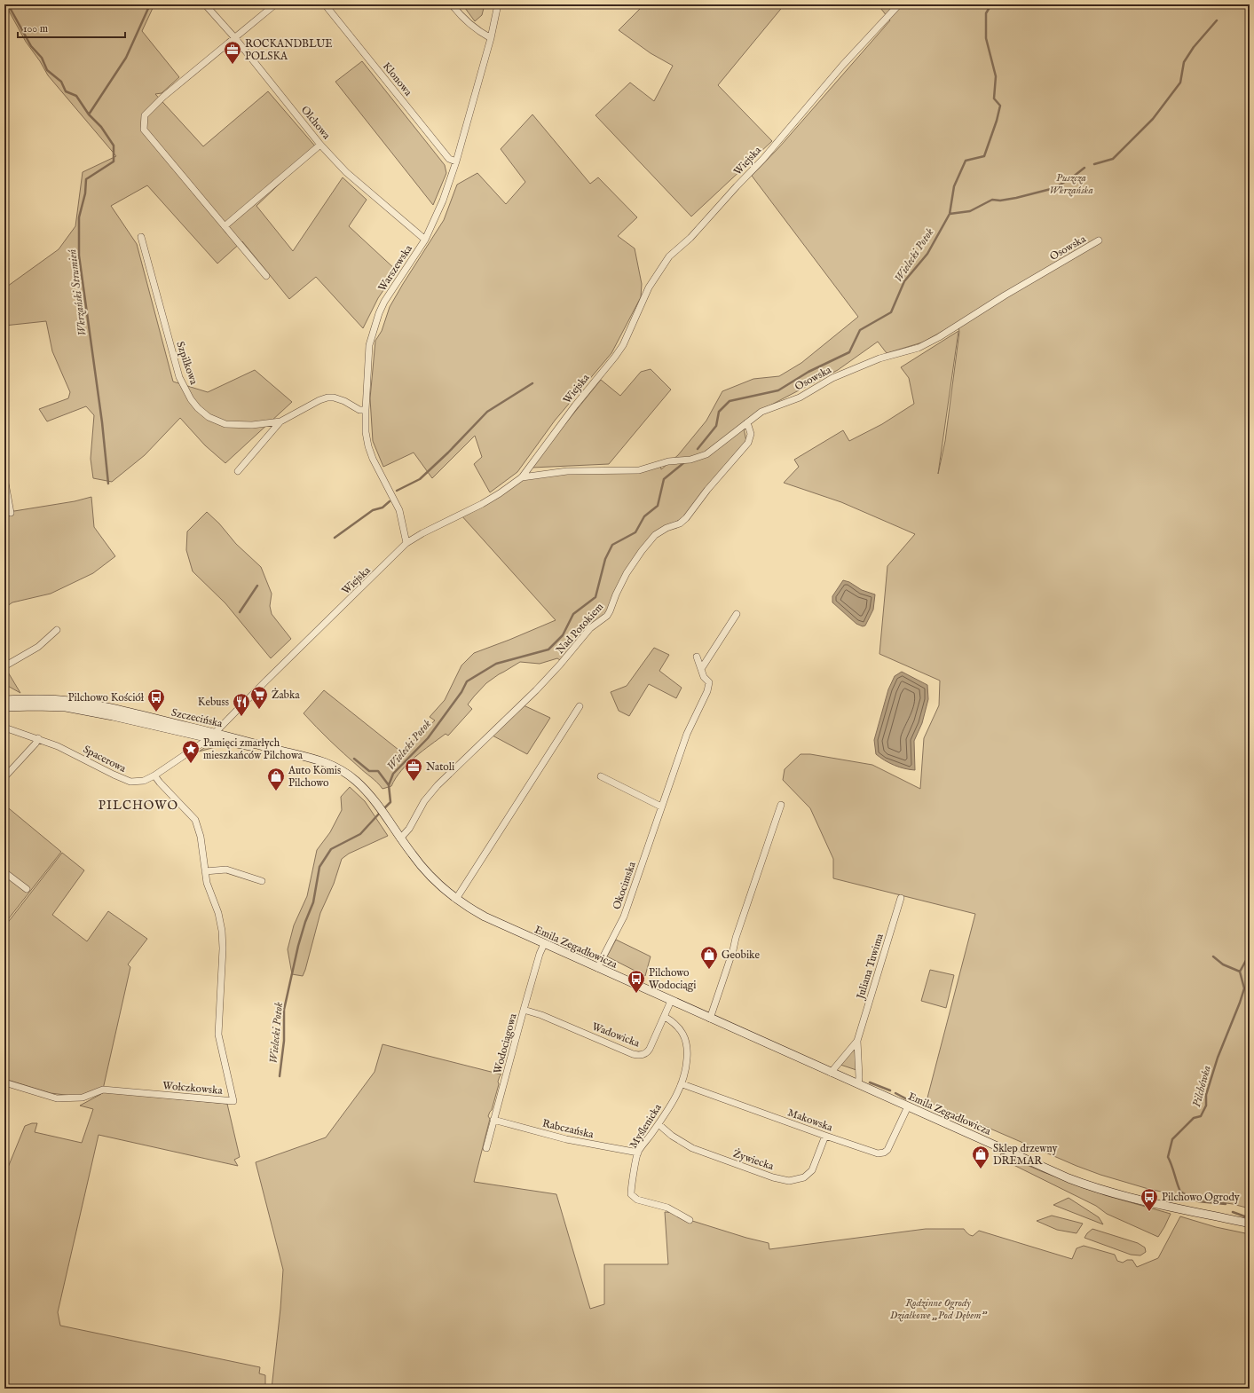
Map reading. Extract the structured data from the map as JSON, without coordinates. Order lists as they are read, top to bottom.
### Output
{
  "streets": {
    "main road": ["Szczecińska", "Emila Zegadłowicza"],
    "street": [
      "Klonowa",
      "Olchowa",
      "Wiejska",
      "Osowska",
      "Warszewska",
      "Szpilkowa",
      "Nad Potokiem",
      "Spacerowa",
      "Okocimska",
      "Juliana Tuwima",
      "Wadowicka",
      "Wodociągowa",
      "Wołczkowska",
      "Makowska",
      "Myślenicka",
      "Rabczańska",
      "Żywiecka"
    ]
  },
  "crossings": [
    ["Klonowa", "Warszewska"],
    ["Olchowa", "Warszewska"],
    ["Wiejska", "Osowska"],
    ["Wiejska", "Warszewska"],
    ["Wiejska", "Szczecińska"],
    ["Wiejska", "Spacerowa"],
    ["Osowska", "Nad Potokiem"],
    ["Warszewska", "Szpilkowa"],
    ["Nad Potokiem", "Szczecińska"],
    ["Szczecińska", "Spacerowa"],
    ["Szczecińska", "Emila Zegadłowicza"],
    ["Spacerowa", "Wołczkowska"],
    ["Okocimska", "Emila Zegadłowicza"],
    ["Emila Zegadłowicza", "Juliana Tuwima"],
    ["Emila Zegadłowicza", "Wadowicka"],
    ["Emila Zegadłowicza", "Wodociągowa"],
    ["Emila Zegadłowicza", "Makowska"],
    ["Wadowicka", "Wodociągowa"],
    ["Wadowicka", "Myślenicka"],
    ["Wodociągowa", "Rabczańska"],
    ["Makowska", "Myślenicka"],
    ["Makowska", "Żywiecka"],
    ["Myślenicka", "Rabczańska"],
    ["Myślenicka", "Żywiecka"]
  ],
  "districts": ["PILCHOWO"],
  "water": ["Wielecki Potok", "Wkrzański Strumień", "Pilchówka"],
  "parks": ["Puszcza Wkrzańska", "Rodzinne Ogrody Działkowe „Pod Dębem”"],
  "places": {
    "office": ["ROCKANDBLUE POLSKA", "Natoli"],
    "supermarket": ["Żabka"],
    "bus stop": ["Pilchowo Kościół", "Pilchowo Wodociągi", "Pilchowo Ogrody"],
    "restaurant": ["Kebuss"],
    "place": ["Pamięci zmarłych mieszkańców Pilchowa"],
    "shop": ["Auto Komis Pilchowo", "Geobike", "Sklep drzewny DREMAR"]
  },
  "scale_bar": "100 m"
}
